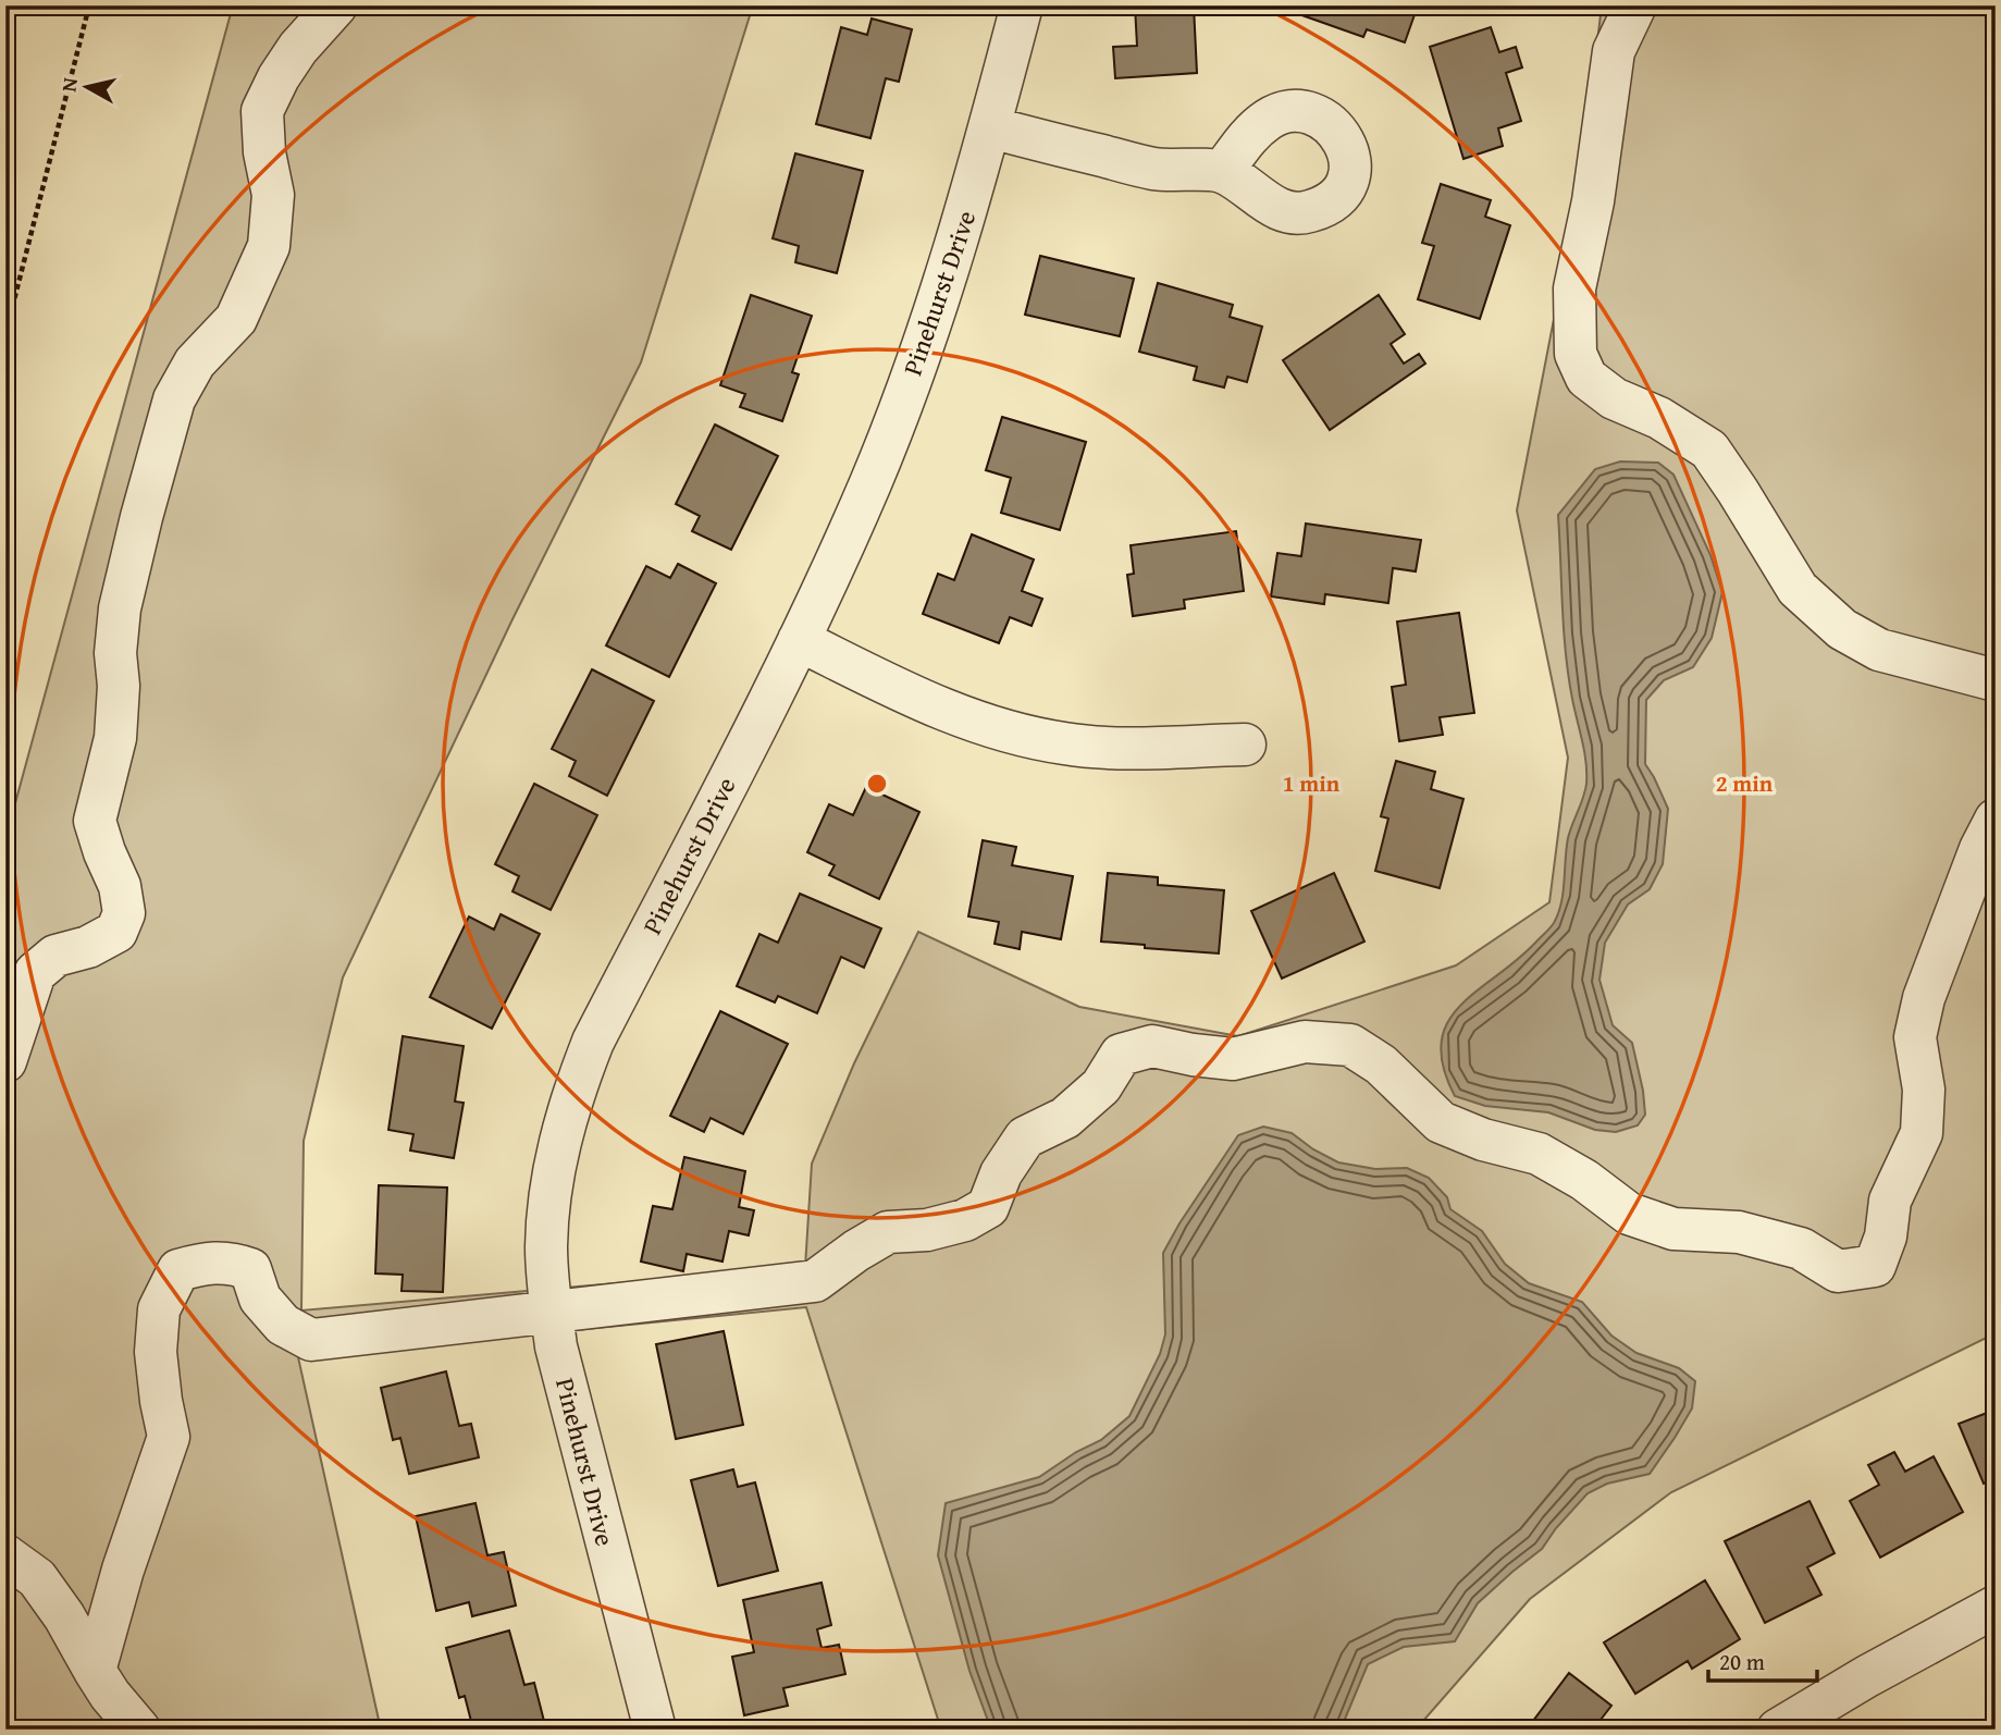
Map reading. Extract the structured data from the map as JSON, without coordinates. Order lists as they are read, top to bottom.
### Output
{
  "streets": {
    "street": ["Pinehurst Drive"]
  },
  "scale_bar": "20 m",
  "north": "left",
  "rings": ["1 min", "2 min"]
}
